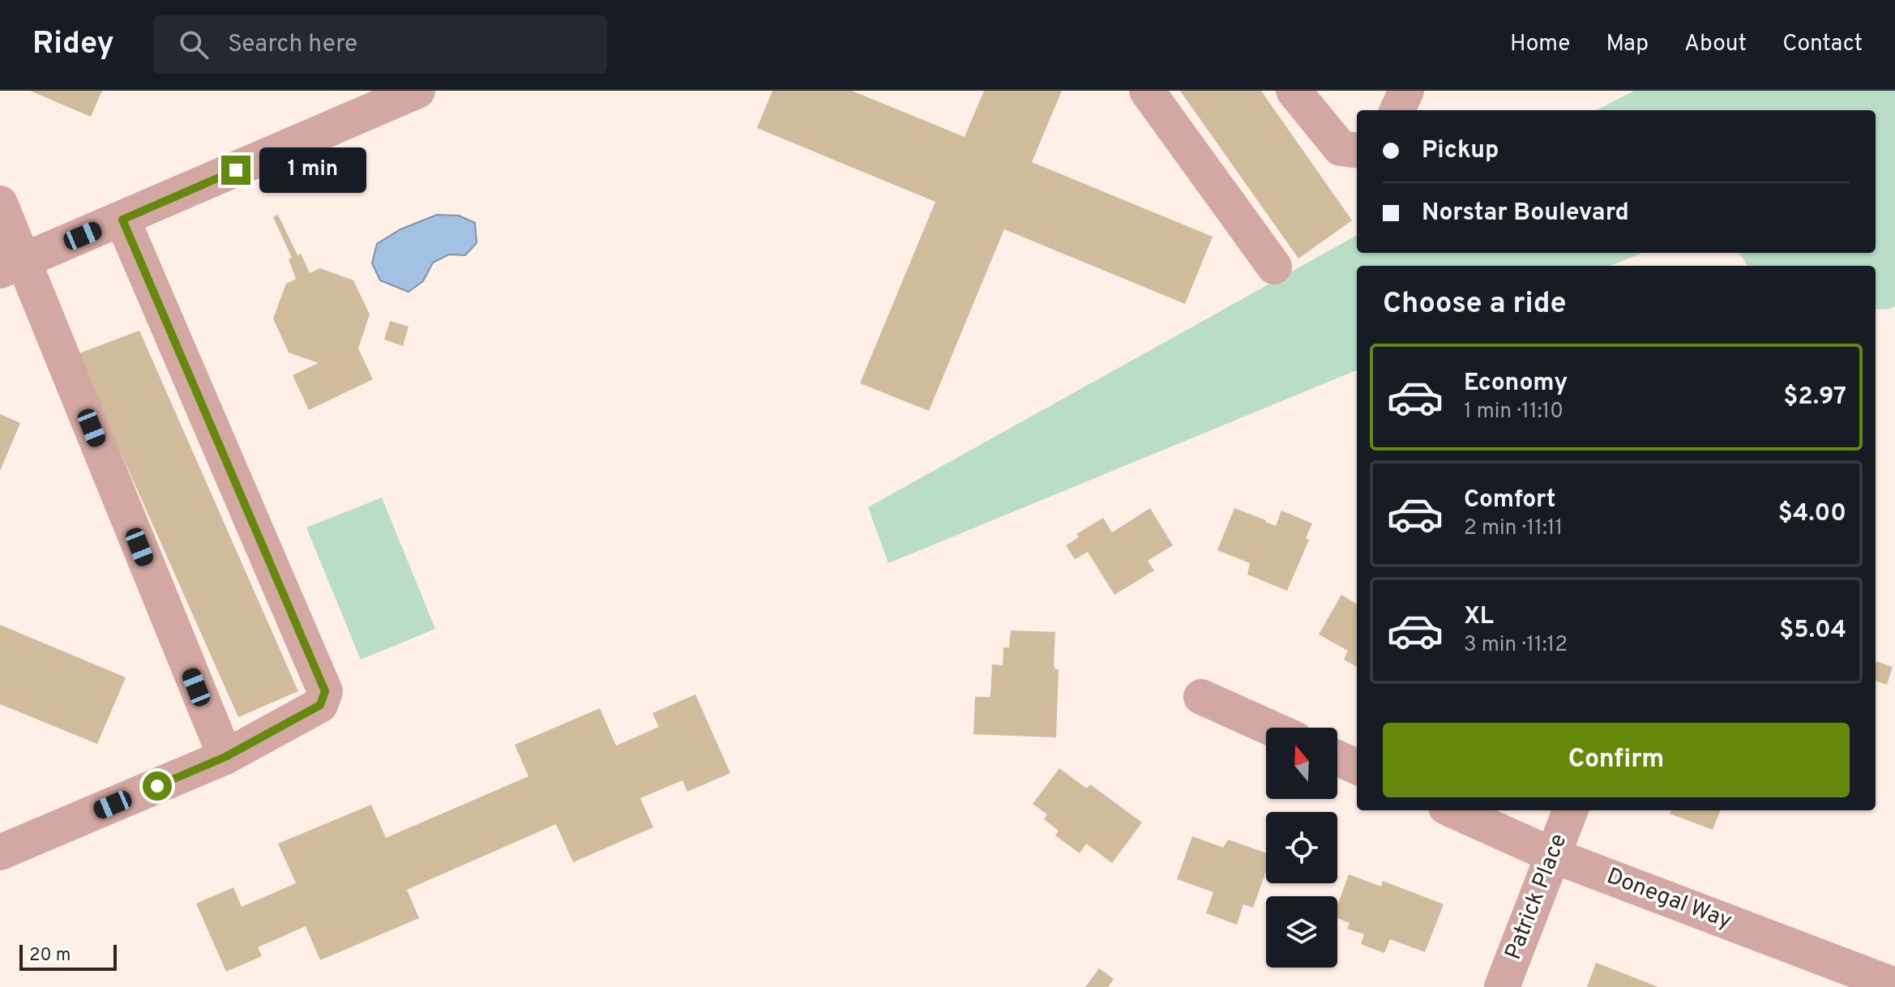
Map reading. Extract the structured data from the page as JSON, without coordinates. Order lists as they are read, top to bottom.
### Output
{
  "streets": {
    "street": ["Patrick Place", "Donegal Way"]
  },
  "crossings": [
    ["Patrick Place", "Donegal Way"]
  ],
  "scale_bar": "20 m",
  "north": "top",
  "page": {
    "header": "Ridey",
    "search": "Search here",
    "nav": [
      "Home",
      "Map",
      "About",
      "Contact"
    ],
    "banner": ["Pickup", "Norstar Boulevard"],
    "bubble": "1 min",
    "heading": "Choose a ride",
    "list": [
      {
        "name": "Economy",
        "note": "1 min · 11:10",
        "value": "$2.97"
      },
      {
        "name": "Comfort",
        "note": "2 min · 11:11",
        "value": "$4.00"
      },
      {
        "name": "XL",
        "note": "3 min · 11:12",
        "value": "$5.04"
      }
    ],
    "buttons": "Confirm",
    "scale": "20 m"
  }
}
